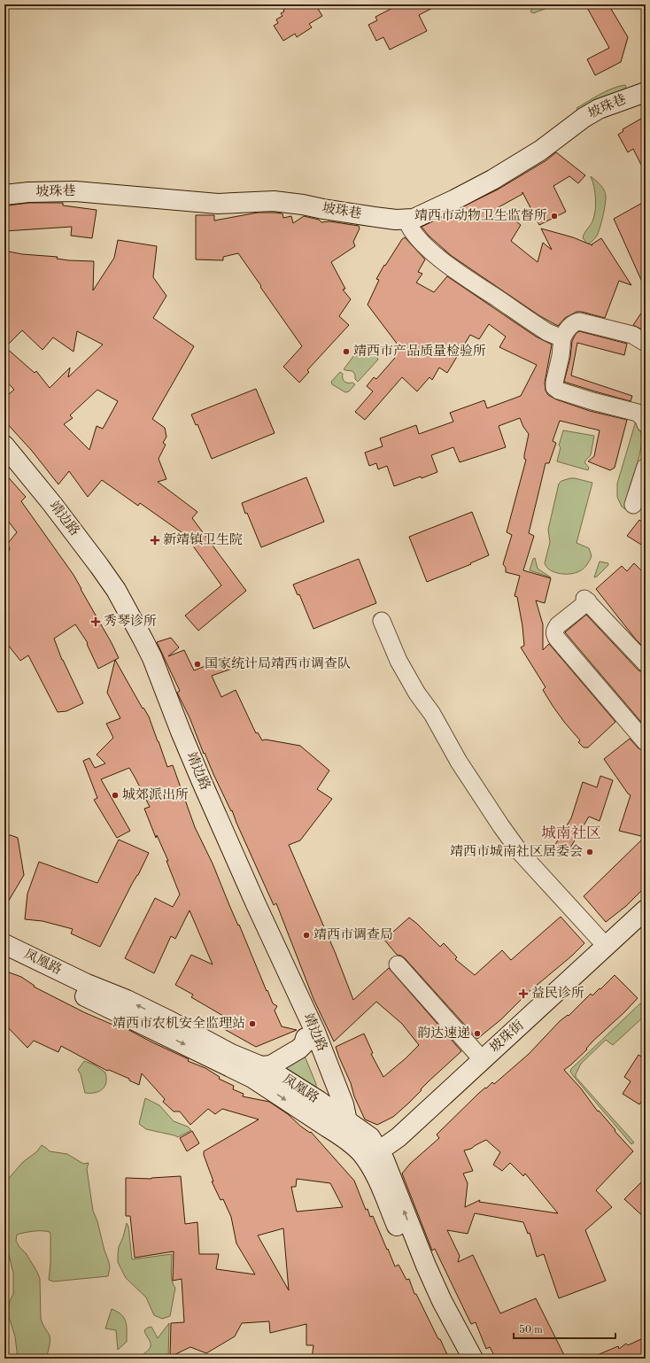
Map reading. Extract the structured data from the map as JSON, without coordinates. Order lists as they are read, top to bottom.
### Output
{
  "streets": {
    "main road": [
      "坡珠巷",
      "靖边路",
      "凤凰路",
      "坡珠街"
    ]
  },
  "crossings": [
    ["靖边路", "凤凰路"],
    ["凤凰路", "坡珠街"]
  ],
  "districts": ["城南社区"],
  "places": {
    "other": [
      "靖西市动物卫生监督所",
      "靖西市产品质量检验所",
      "国家统计局靖西市调查队",
      "城郊派出所",
      "靖西市城南社区居委会",
      "靖西市调查局",
      "靖西市农机安全监理站",
      "韵达速递"
    ],
    "health": ["新靖镇卫生院", "秀琴诊所", "益民诊所"]
  },
  "scale_bar": "50 m"
}
